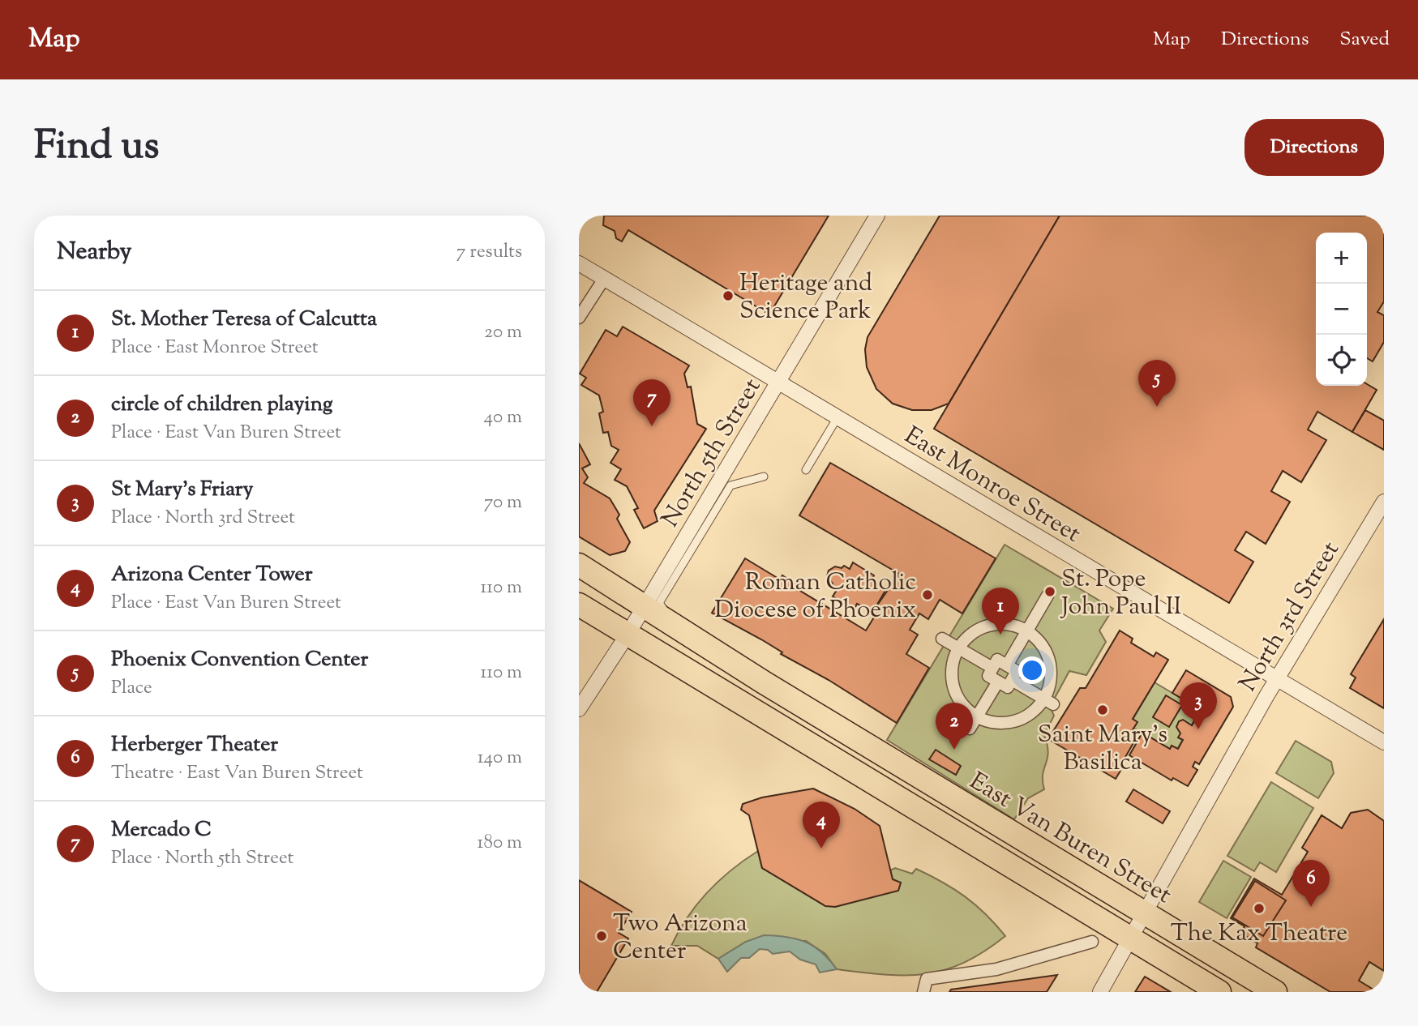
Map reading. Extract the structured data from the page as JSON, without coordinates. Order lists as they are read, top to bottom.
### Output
{
  "streets": {
    "main road": ["East Van Buren Street"],
    "street": ["North 5th Street", "East Monroe Street", "North 3rd Street"]
  },
  "crossings": [
    ["North 5th Street", "East Monroe Street"],
    ["North 5th Street", "East Van Buren Street"],
    ["East Monroe Street", "North 3rd Street"],
    ["North 3rd Street", "East Van Buren Street"]
  ],
  "places": [
    "Heritage and Science Park",
    "St. Pope John Paul II",
    "Roman Catholic Diocese of Phoenix",
    "Saint Mary's Basilica",
    "The Kax Theatre",
    "Two Arizona Center"
  ],
  "page": {
    "header": "Map",
    "nav": ["Map", "Directions", "Saved"],
    "title": "Find us",
    "buttons": "Directions",
    "heading": ["Nearby", "7 results"],
    "map_buttons": ["+", "−"],
    "list": [
      {
        "mark": "1",
        "name": "St. Mother Teresa of Calcutta",
        "note": "Place · East Monroe Street",
        "value": "20 m"
      },
      {
        "mark": "2",
        "name": "circle of children playing",
        "note": "Place · East Van Buren Street",
        "value": "40 m"
      },
      {
        "mark": "3",
        "name": "St Mary's Friary",
        "note": "Place · North 3rd Street",
        "value": "70 m"
      },
      {
        "mark": "4",
        "name": "Arizona Center Tower",
        "note": "Place · East Van Buren Street",
        "value": "110 m"
      },
      {
        "mark": "5",
        "name": "Phoenix Convention Center",
        "note": "Place",
        "value": "110 m"
      },
      {
        "mark": "6",
        "name": "Herberger Theater",
        "note": "Theatre · East Van Buren Street",
        "value": "140 m"
      },
      {
        "mark": "7",
        "name": "Mercado C",
        "note": "Place · North 5th Street",
        "value": "180 m"
      }
    ],
    "pins": [
      "5",
      "7",
      "1",
      "3",
      "2",
      "4",
      "6"
    ]
  }
}
